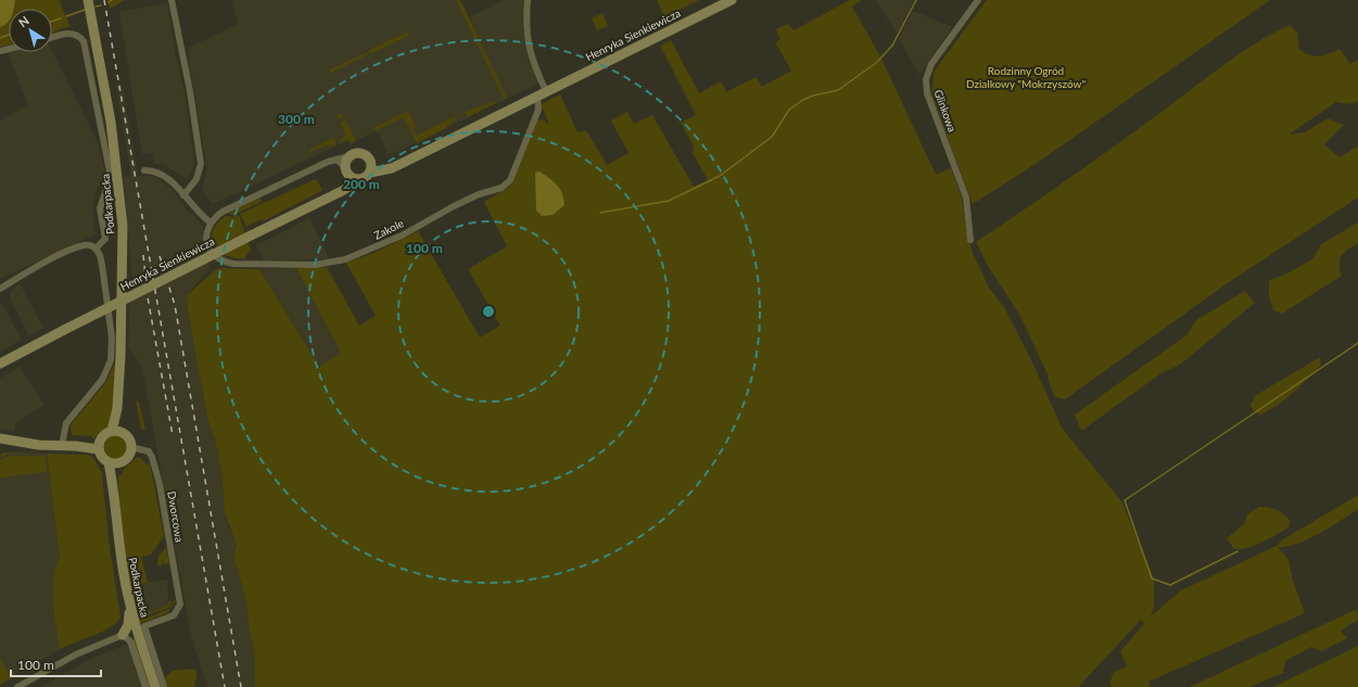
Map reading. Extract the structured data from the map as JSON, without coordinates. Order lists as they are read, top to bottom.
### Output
{
  "streets": {
    "main road": ["Henryka Sienkiewicza", "Podkarpacka"],
    "street": ["Glinkowa", "Zakole", "Dworcowa"]
  },
  "crossings": [
    ["Henryka Sienkiewicza", "Zakole"],
    ["Podkarpacka", "Dworcowa"]
  ],
  "parks": ["Rodzinny Ogród Dzialkowy \"Mokrzyszów\""],
  "scale_bar": "100 m",
  "north": "top left",
  "rings": ["300 m", "200 m", "100 m"]
}
